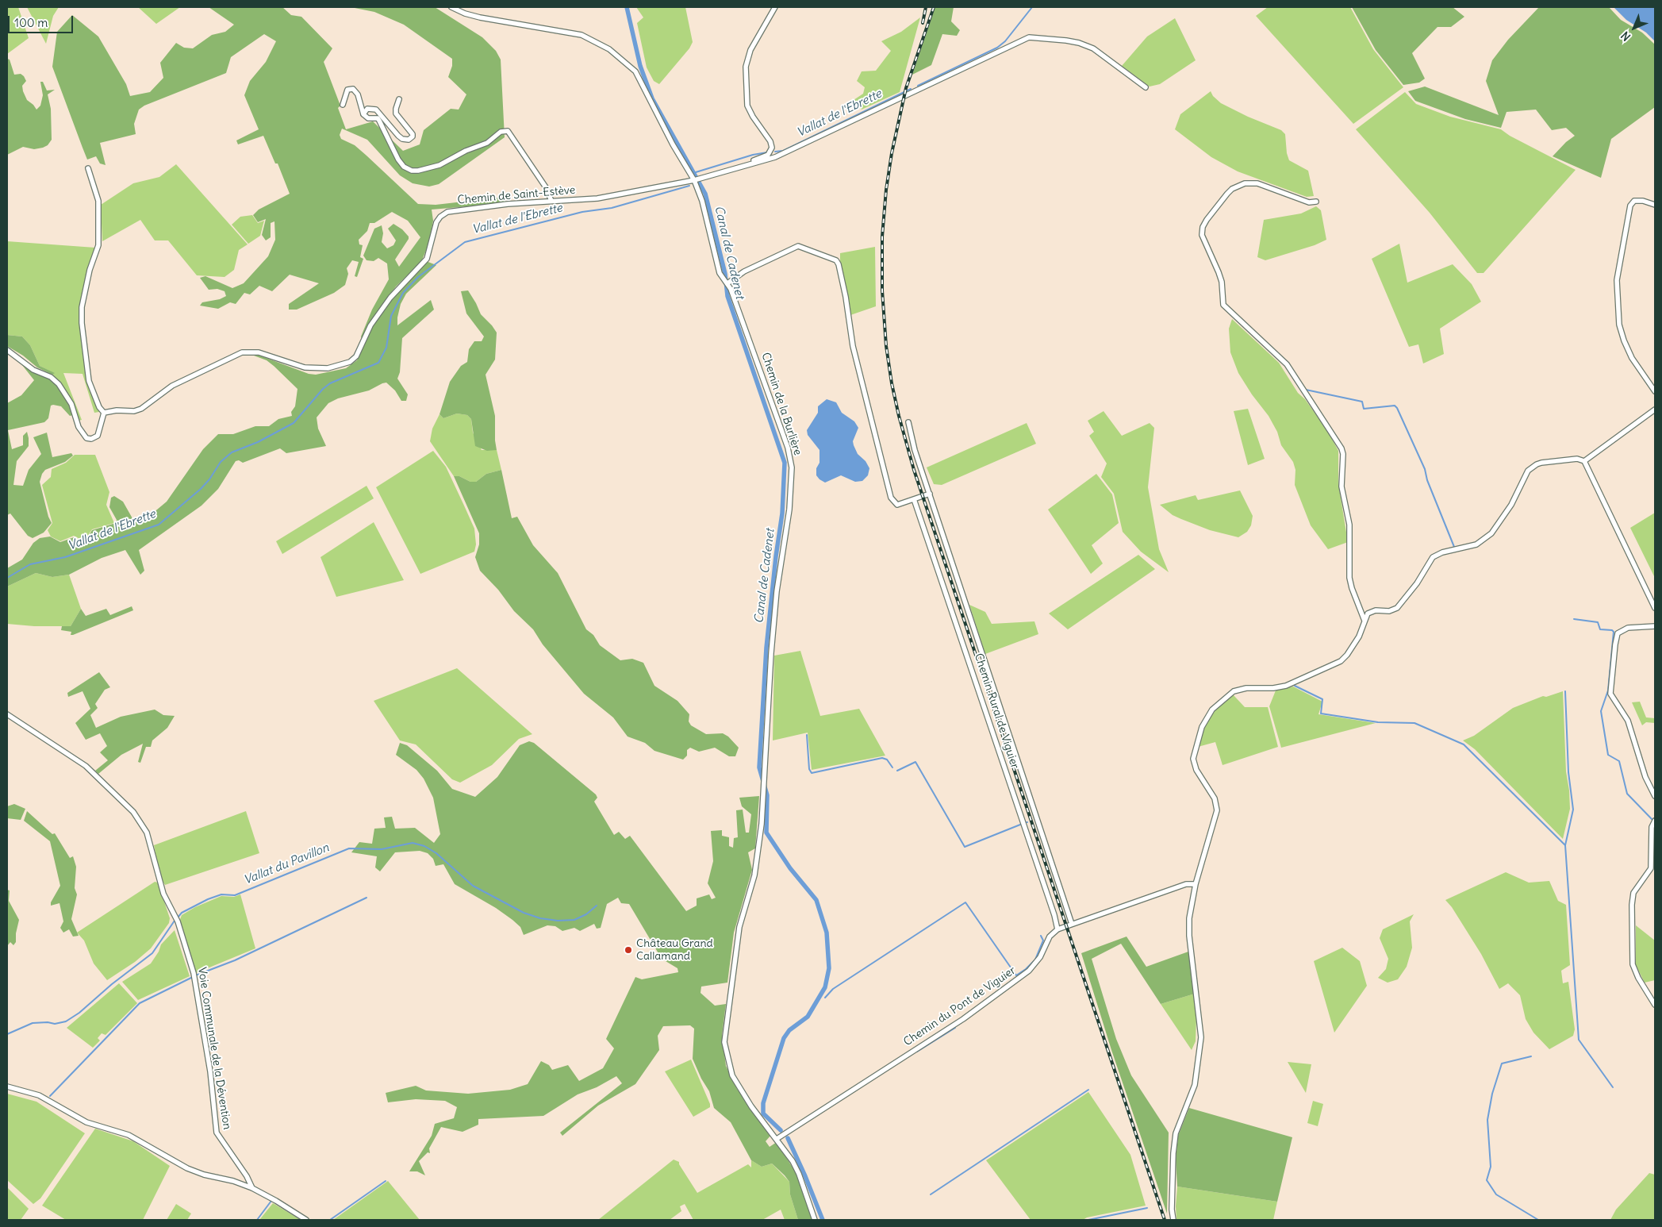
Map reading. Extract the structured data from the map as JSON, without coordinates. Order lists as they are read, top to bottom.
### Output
{
  "streets": {
    "street": [
      "Chemin de Saint-Estève",
      "Chemin de la Burlière",
      "Chemin Rural de Viguier",
      "Chemin du Pont de Viguier",
      "Voie Communale de la Dévention"
    ]
  },
  "crossings": [
    ["Chemin de Saint-Estève", "Chemin de la Burlière"],
    ["Chemin de la Burlière", "Chemin du Pont de Viguier"],
    ["Chemin Rural de Viguier", "Chemin du Pont de Viguier"]
  ],
  "water": ["Vallat de l'Ebrette", "Canal de Cadenet", "Vallat du Pavillon"],
  "places": ["Château Grand Callamand"],
  "scale_bar": "100 m",
  "north": "bottom left"
}
